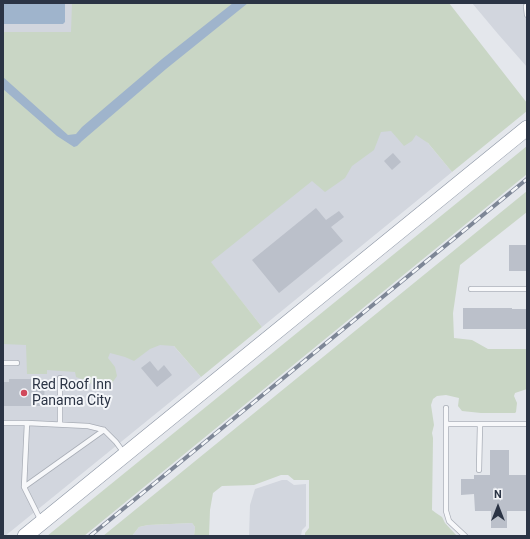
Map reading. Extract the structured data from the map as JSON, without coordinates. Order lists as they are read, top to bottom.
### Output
{
  "places": ["Red Roof Inn Panama City"],
  "north": "top"
}
